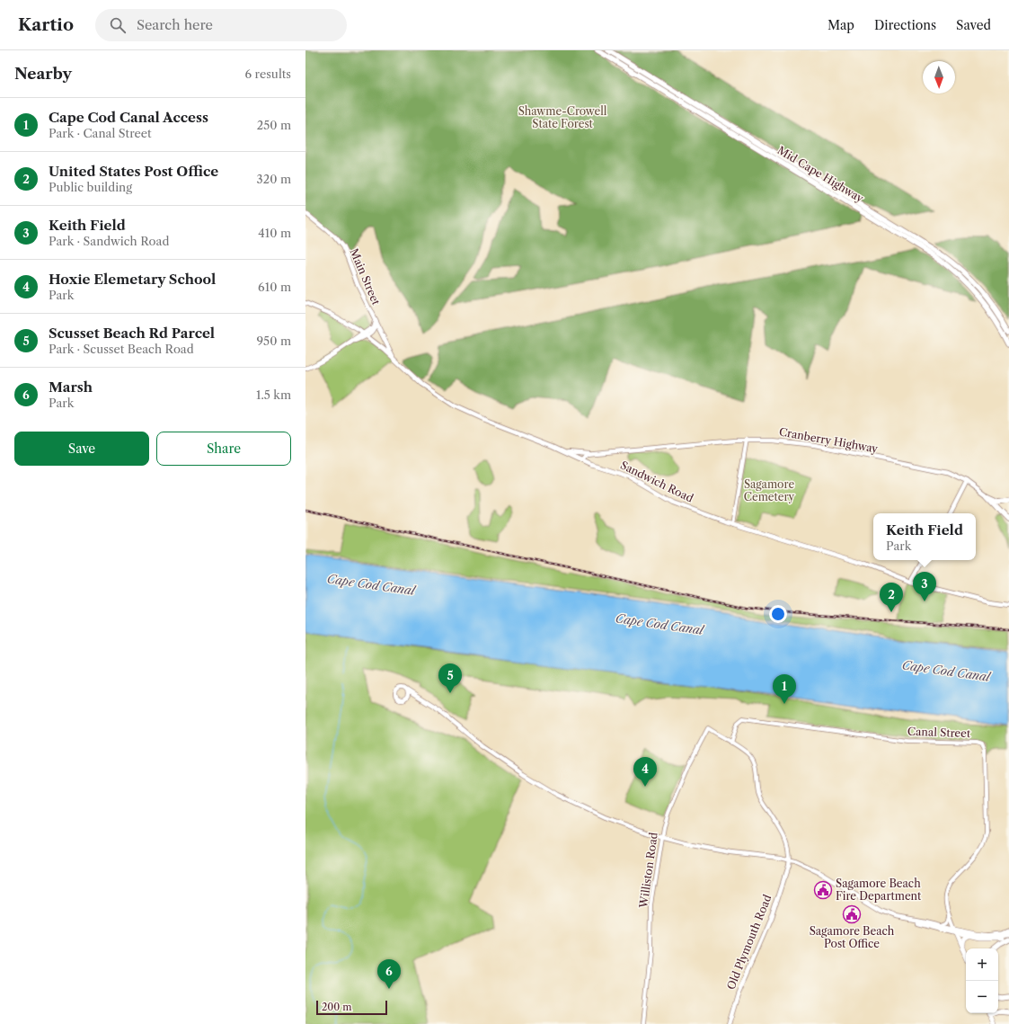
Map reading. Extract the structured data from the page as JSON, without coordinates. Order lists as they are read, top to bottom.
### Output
{
  "streets": {
    "highway": ["Mid Cape Highway"],
    "main road": [
      "Main Street",
      "Cranberry Highway",
      "Sandwich Road",
      "Old Plymouth Road"
    ],
    "street": ["Canal Street", "Williston Road"]
  },
  "crossings": [
    ["Main Street", "Sandwich Road"],
    ["Cranberry Highway", "Sandwich Road"],
    ["Canal Street", "Old Plymouth Road"],
    ["Williston Road", "Old Plymouth Road"]
  ],
  "water": ["Cape Cod Canal"],
  "parks": ["Shawme-Crowell State Forest", "Sagamore Cemetery"],
  "places": {
    "public building": ["Sagamore Beach Fire Department", "Sagamore Beach Post Office"]
  },
  "scale_bar": "200 m",
  "north": "bottom",
  "page": {
    "header": "Kartio",
    "search": "Search here",
    "nav": ["Map", "Directions", "Saved"],
    "heading": ["Nearby", "6 results"],
    "list": [
      {
        "mark": "1",
        "name": "Cape Cod Canal Access",
        "note": "Park · Canal Street",
        "value": "250 m"
      },
      {
        "mark": "2",
        "name": "United States Post Office",
        "note": "Public building",
        "value": "320 m"
      },
      {
        "mark": "3",
        "name": "Keith Field",
        "note": "Park · Sandwich Road",
        "value": "410 m"
      },
      {
        "mark": "4",
        "name": "Hoxie Elemetary School",
        "note": "Park",
        "value": "610 m"
      },
      {
        "mark": "5",
        "name": "Scusset Beach Rd Parcel",
        "note": "Park · Scusset Beach Road",
        "value": "950 m"
      },
      {
        "mark": "6",
        "name": "Marsh",
        "note": "Park",
        "value": "1.5 km"
      }
    ],
    "buttons": ["Save", "Share"],
    "popup": ["Keith Field", "Park"],
    "pins": [
      "3",
      "2",
      "5",
      "1",
      "4",
      "6"
    ],
    "map_buttons": ["+", "−"],
    "scale": "200 m"
  }
}
